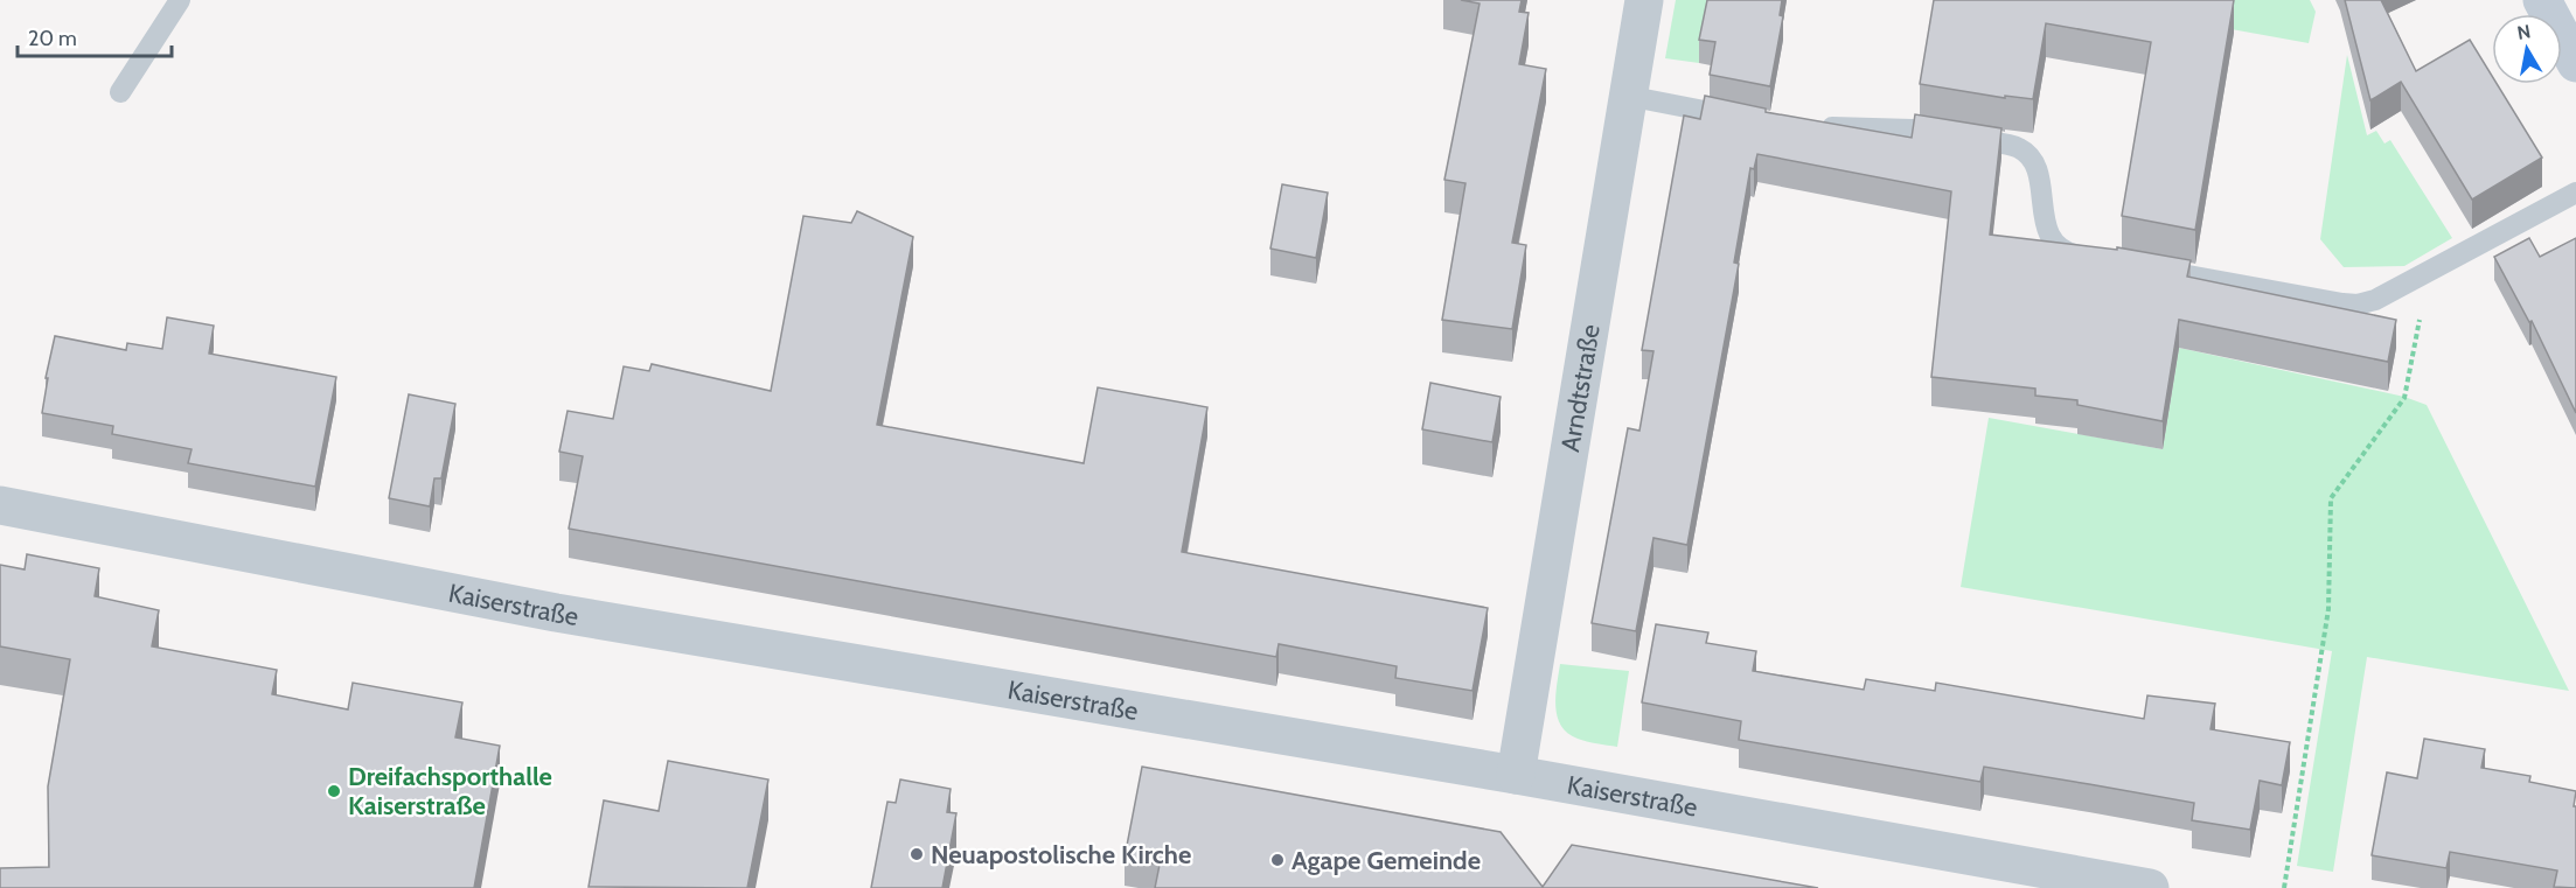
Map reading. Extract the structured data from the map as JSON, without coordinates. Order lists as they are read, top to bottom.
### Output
{
  "streets": {
    "street": ["Arndtstraße", "Kaiserstraße"]
  },
  "crossings": [
    ["Arndtstraße", "Kaiserstraße"]
  ],
  "places": ["Dreifachsporthalle Kaiserstraße", "Neuapostolische Kirche", "Agape Gemeinde"],
  "scale_bar": "20 m",
  "north": "top"
}
